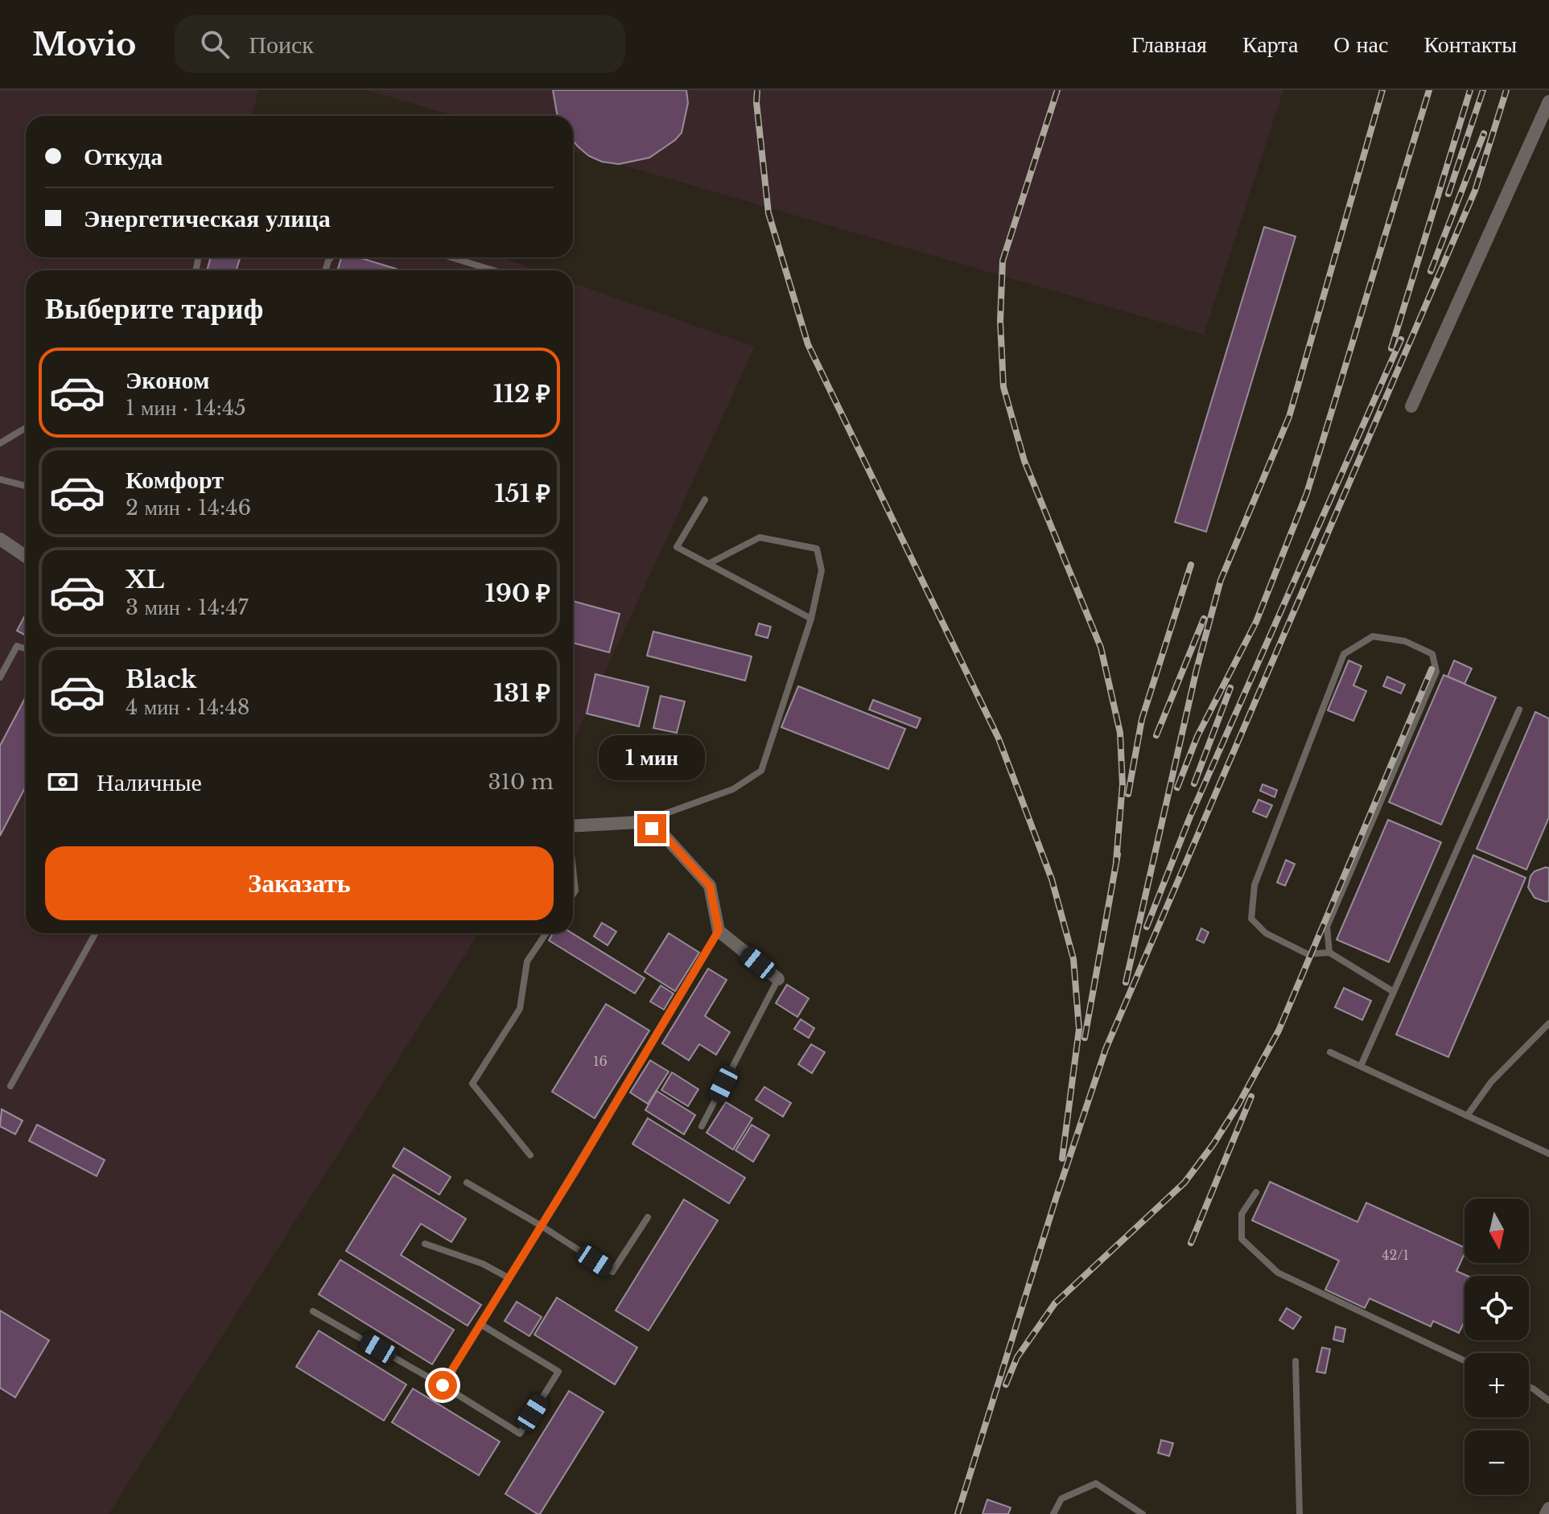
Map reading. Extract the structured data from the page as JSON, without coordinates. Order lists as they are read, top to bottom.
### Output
{
  "house_numbers": ["16", "42/1"],
  "north": "bottom",
  "page": {
    "header": "Movio",
    "search": "Поиск",
    "nav": [
      "Главная",
      "Карта",
      "О нас",
      "Контакты"
    ],
    "banner": ["Откуда", "Энергетическая улица"],
    "heading": "Выберите тариф",
    "list": [
      {
        "name": "Эконом",
        "note": "1 мин · 14:45",
        "value": "112 ₽"
      },
      {
        "name": "Комфорт",
        "note": "2 мин · 14:46",
        "value": "151 ₽"
      },
      {
        "name": "XL",
        "note": "3 мин · 14:47",
        "value": "190 ₽"
      },
      {
        "name": "Black",
        "note": "4 мин · 14:48",
        "value": "131 ₽"
      }
    ],
    "bubble": "1 мин",
    "pay": ["Наличные", "310 m"],
    "buttons": "Заказать",
    "map_buttons": ["+", "−"]
  }
}
